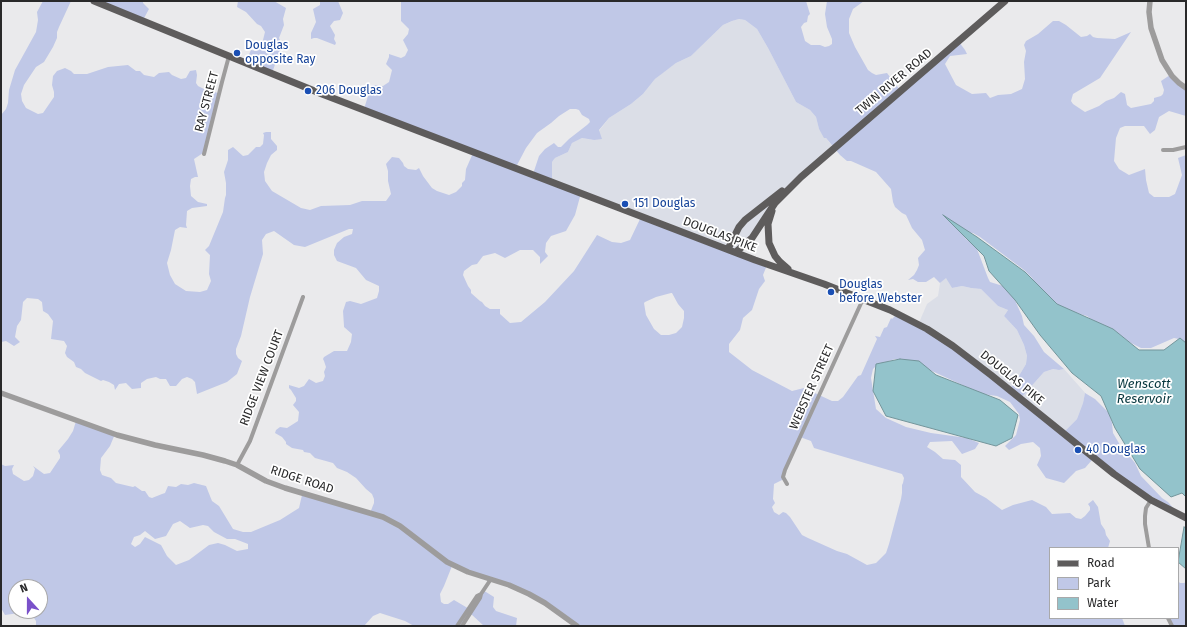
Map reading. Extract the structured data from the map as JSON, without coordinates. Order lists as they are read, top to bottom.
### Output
{
  "streets": {
    "main road": ["TWIN RIVER ROAD", "DOUGLAS PIKE"],
    "street": [
      "RAY STREET",
      "RIDGE VIEW COURT",
      "WEBSTER STREET",
      "RIDGE ROAD"
    ]
  },
  "crossings": [
    ["TWIN RIVER ROAD", "DOUGLAS PIKE"],
    ["RAY STREET", "DOUGLAS PIKE"],
    ["DOUGLAS PIKE", "WEBSTER STREET"],
    ["RIDGE VIEW COURT", "RIDGE ROAD"]
  ],
  "water": ["Wenscott Reservoir"],
  "places": [
    "Douglas opposite Ray",
    "206 Douglas",
    "151 Douglas",
    "Douglas before Webster",
    "40 Douglas"
  ],
  "legend": ["Road", "Park", "Water"],
  "north": "top"
}
